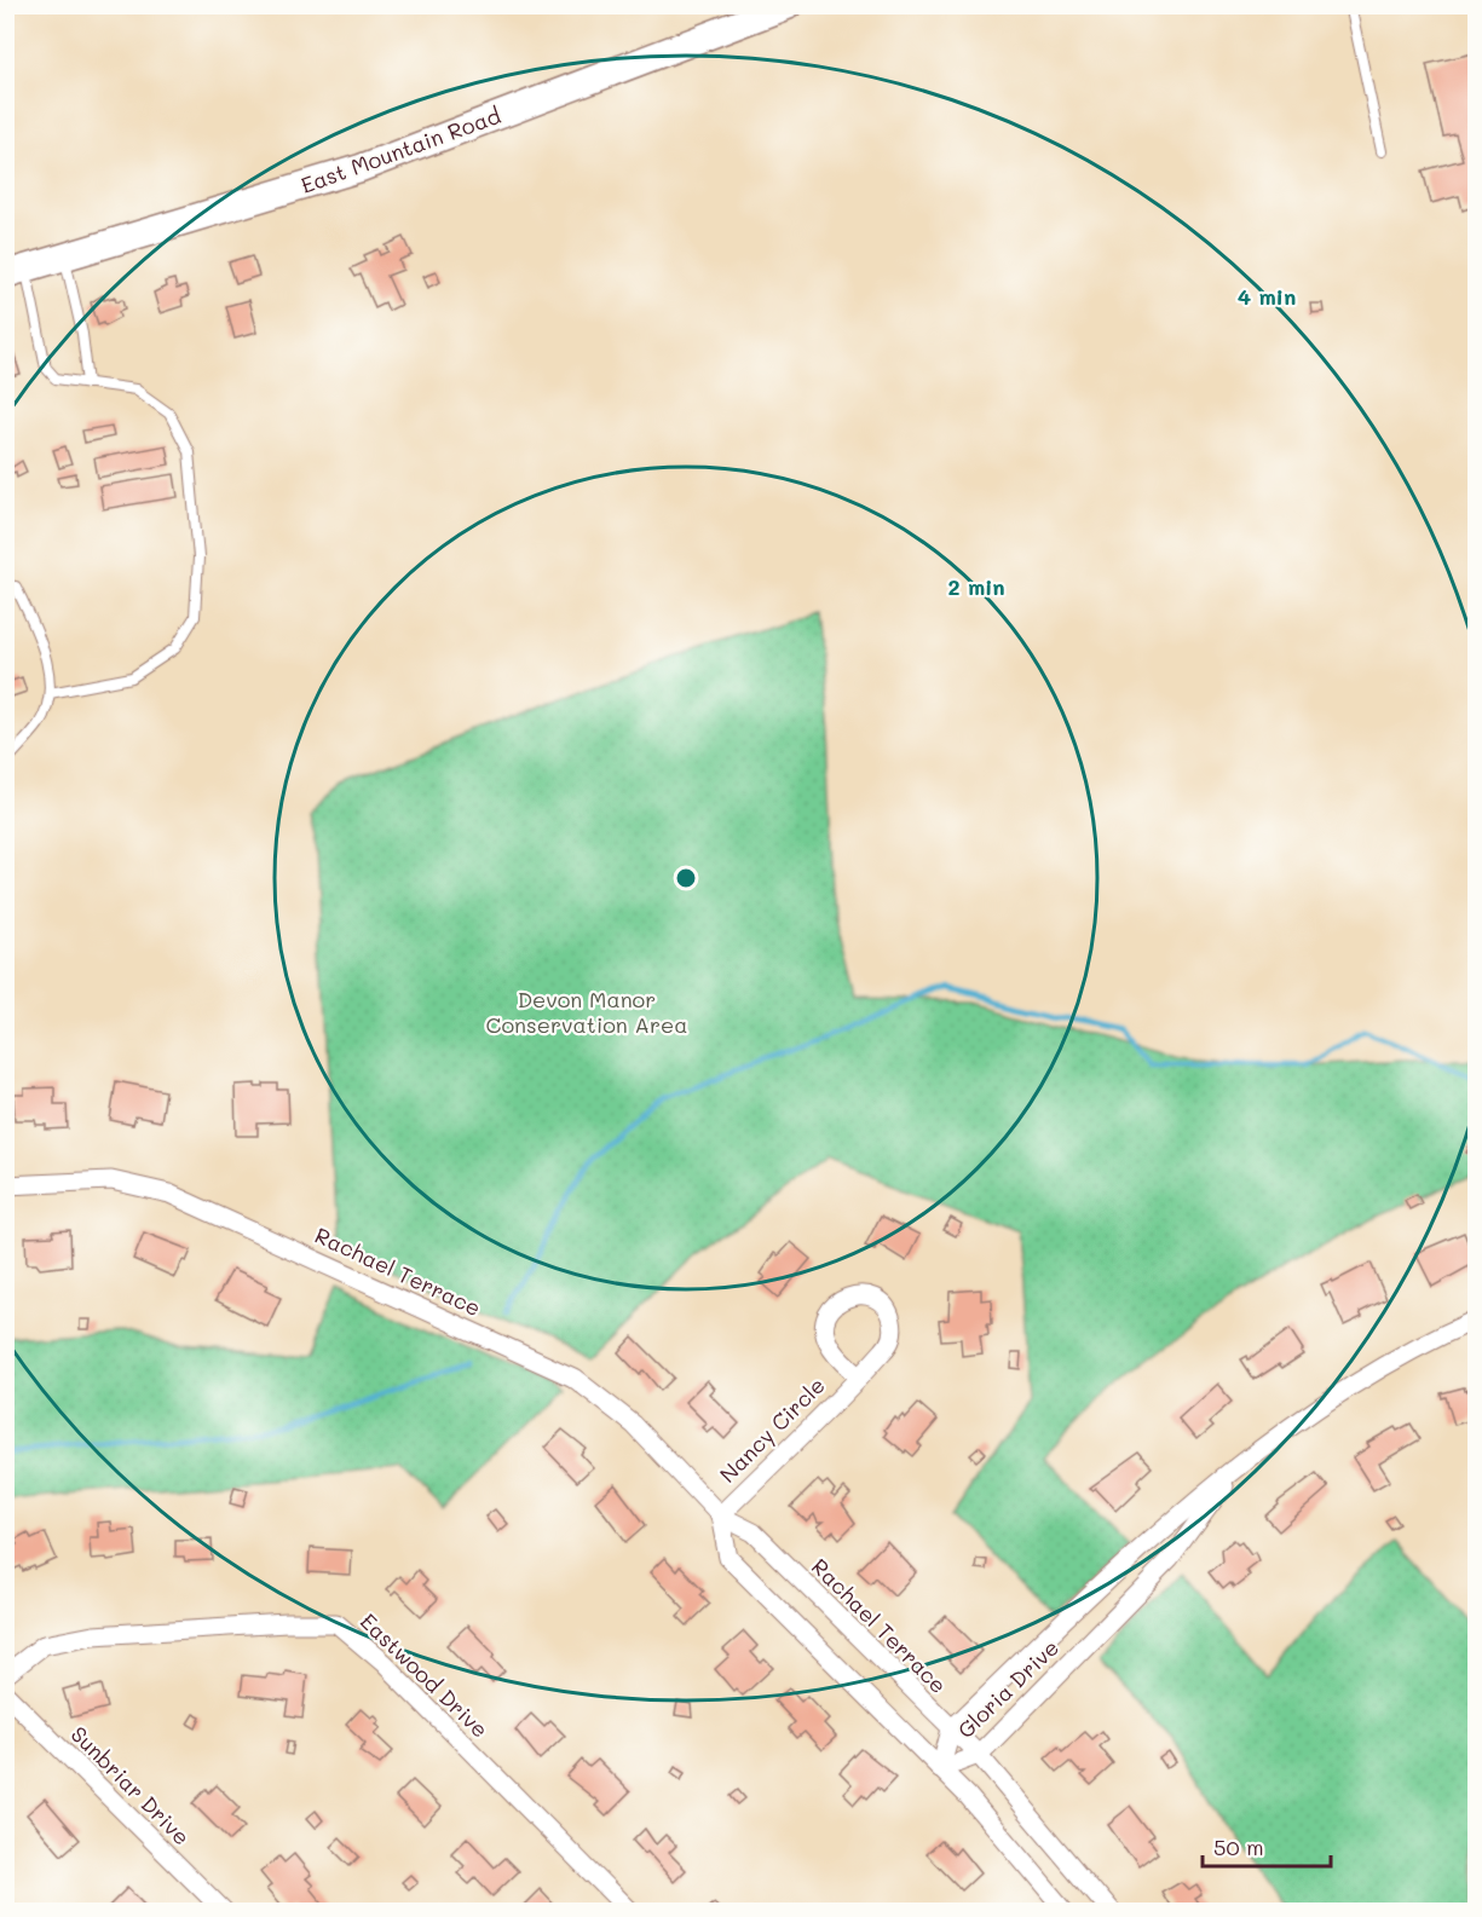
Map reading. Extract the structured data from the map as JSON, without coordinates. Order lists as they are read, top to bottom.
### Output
{
  "streets": {
    "main road": ["East Mountain Road"],
    "street": [
      "Rachael Terrace",
      "Nancy Circle",
      "Eastwood Drive",
      "Gloria Drive",
      "Sunbriar Drive"
    ]
  },
  "crossings": [
    ["Rachael Terrace", "Nancy Circle"],
    ["Rachael Terrace", "Gloria Drive"]
  ],
  "parks": ["Devon Manor Conservation Area"],
  "scale_bar": "50 m",
  "rings": ["4 min", "2 min"]
}
